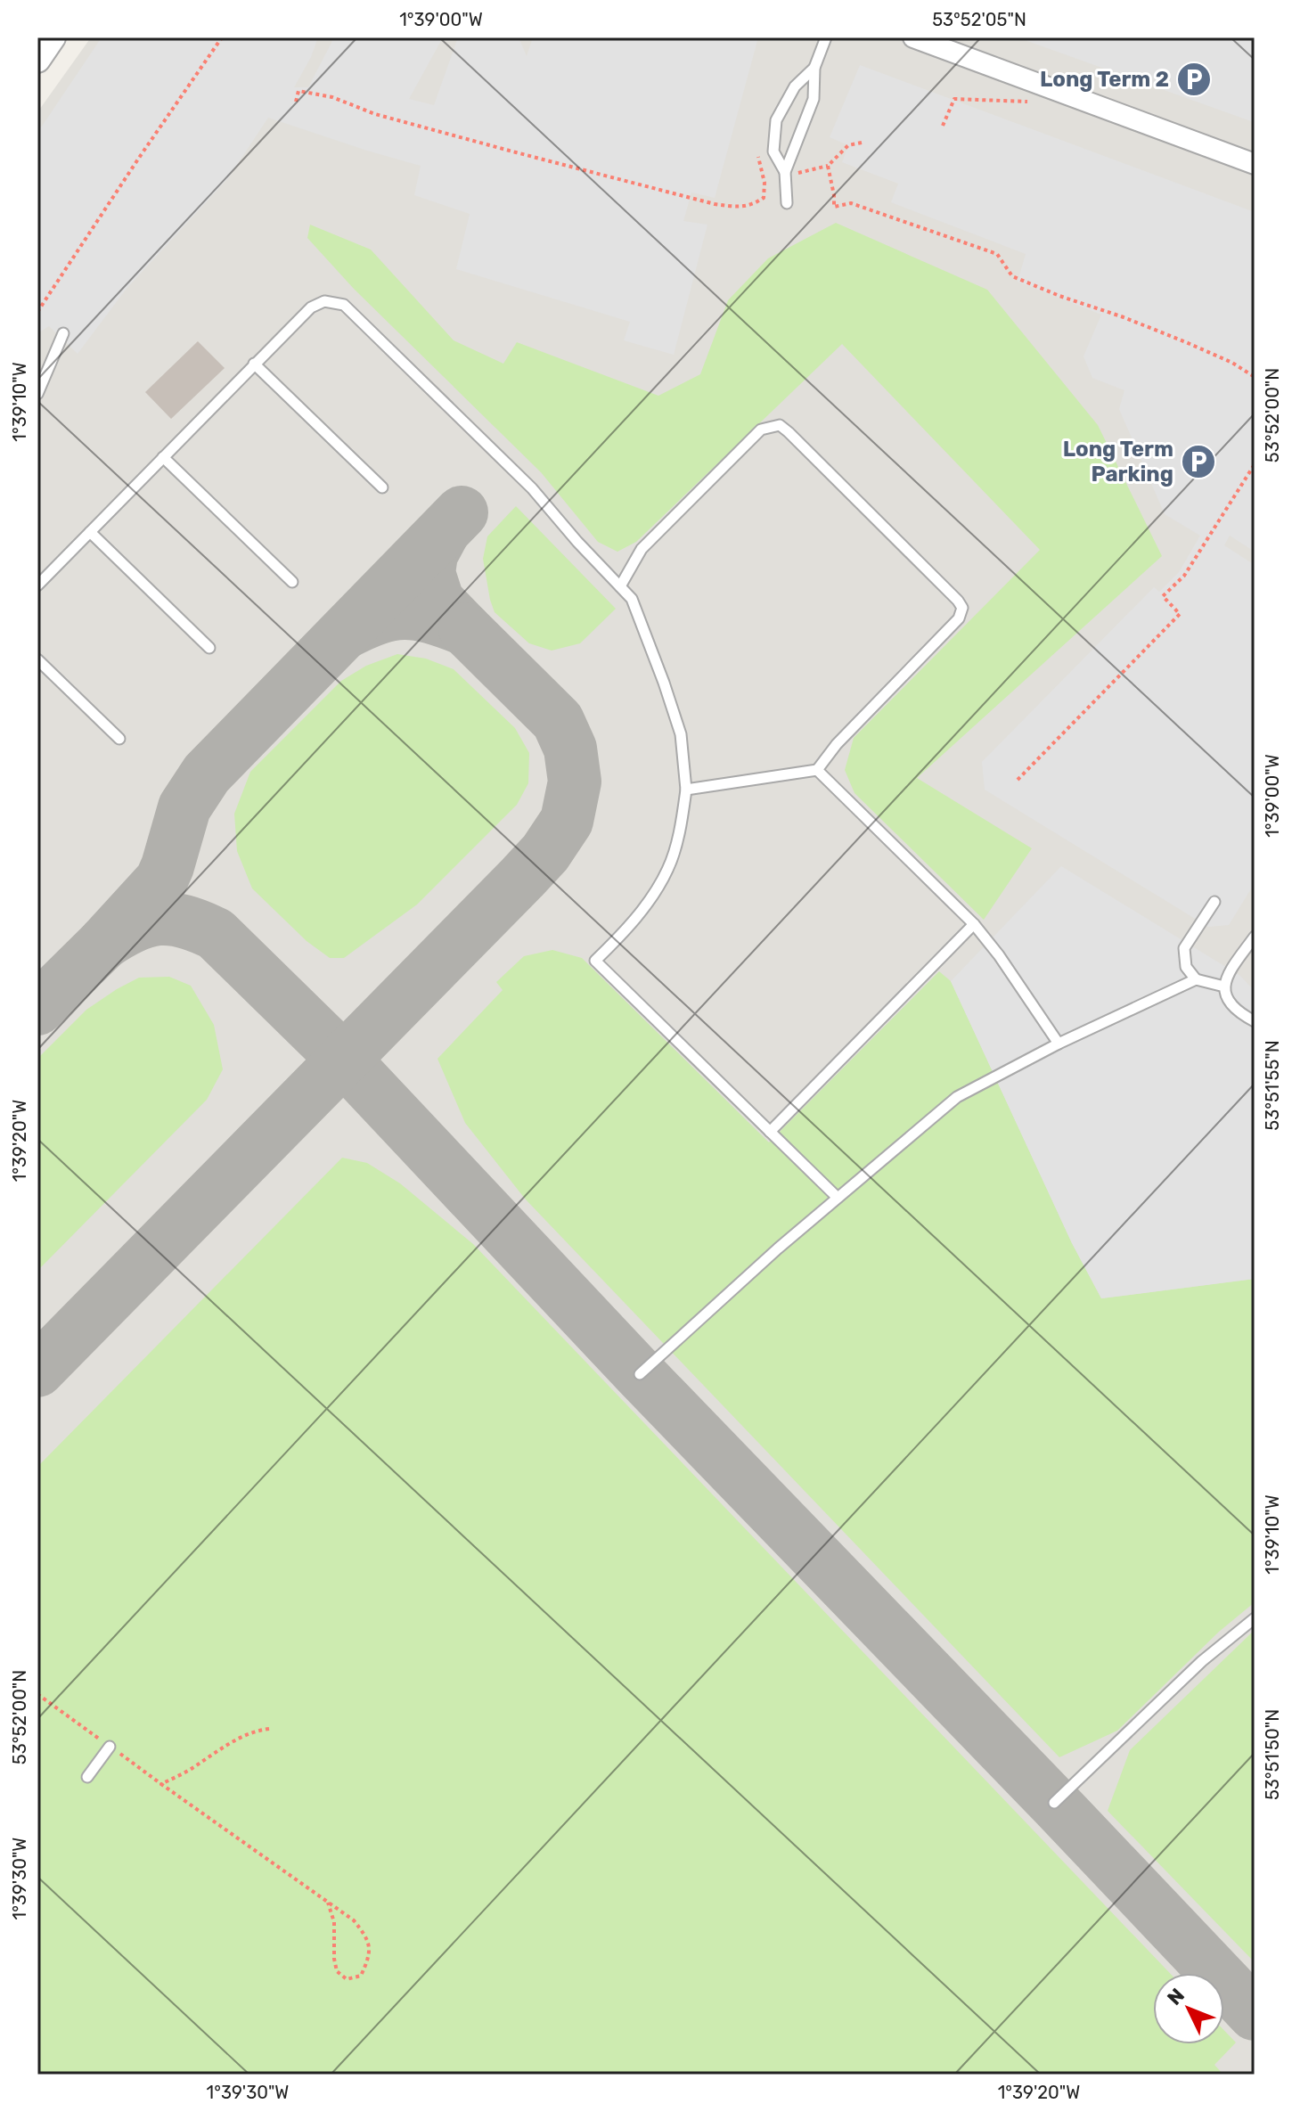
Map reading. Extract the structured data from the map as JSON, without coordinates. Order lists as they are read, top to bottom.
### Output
{
  "places": {
    "parking": ["Long Term 2", "Long Term Parking"]
  },
  "north": "top left",
  "coordinates": [
    "1°39'00\"W",
    "53°52'05\"N",
    "1°39'10\"W",
    "53°52'00\"N",
    "53°51'55\"N",
    "1°39'20\"W",
    "53°51'50\"N",
    "1°39'30\"W"
  ]
}
